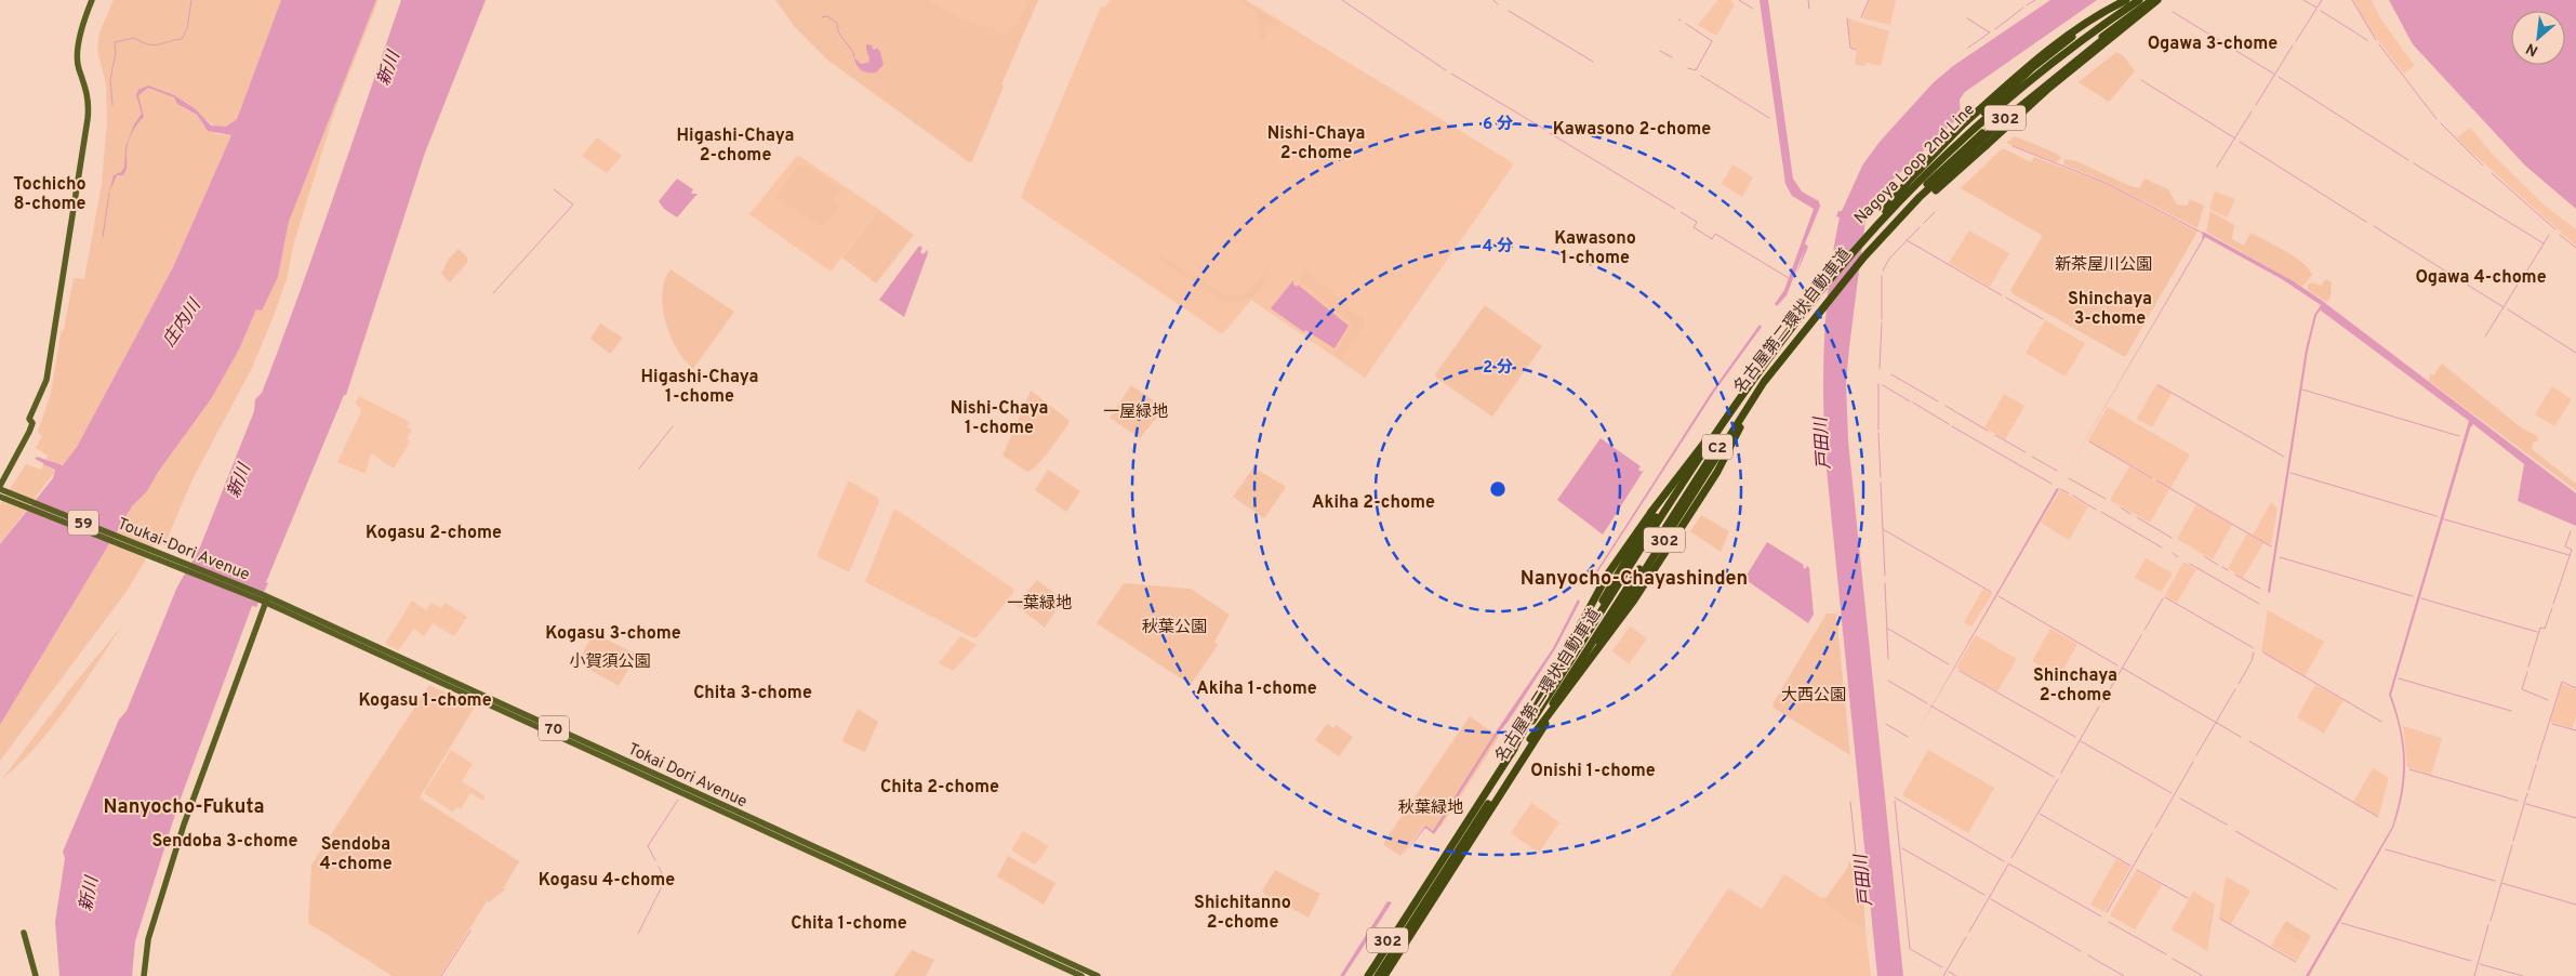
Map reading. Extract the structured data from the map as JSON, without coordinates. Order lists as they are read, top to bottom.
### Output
{
  "streets": {
    "highway": [
      "302",
      "Nagoya Loop 2nd Line",
      "名古屋第二環状自動車道",
      "C2"
    ],
    "main road": [
      "59",
      "Toukai-Dori Avenue",
      "70",
      "Tokai Dori Avenue"
    ]
  },
  "crossings": [
    ["Nagoya Loop 2nd Line", "名古屋第二環状自動車道"],
    ["Toukai-Dori Avenue", "Tokai Dori Avenue"]
  ],
  "districts": [
    "Ogawa 3-chome",
    "Kawasono 2-chome",
    "Nishi-Chaya 2-chome",
    "Higashi-Chaya 2-chome",
    "Tochicho 8-chome",
    "Kawasono 1-chome",
    "Ogawa 4-chome",
    "Shinchaya 3-chome",
    "Higashi-Chaya 1-chome",
    "Nishi-Chaya 1-chome",
    "Akiha 2-chome",
    "Kogasu 2-chome",
    "Nanyocho-Chayashinden",
    "Kogasu 3-chome",
    "Shinchaya 2-chome",
    "Akiha 1-chome",
    "Chita 3-chome",
    "Kogasu 1-chome",
    "Onishi 1-chome",
    "Chita 2-chome",
    "Nanyocho-Fukuta",
    "Sendoba 3-chome",
    "Sendoba 4-chome",
    "Kogasu 4-chome",
    "Shichitanno 2-chome",
    "Chita 1-chome"
  ],
  "water": ["新川", "庄内川", "戸田川"],
  "parks": [
    "新茶屋川公園",
    "一屋緑地",
    "一葉緑地",
    "秋葉公園",
    "小賀須公園",
    "大西公園",
    "秋葉緑地"
  ],
  "north": "bottom left",
  "rings": ["6 分", "4 分", "2 分"]
}
